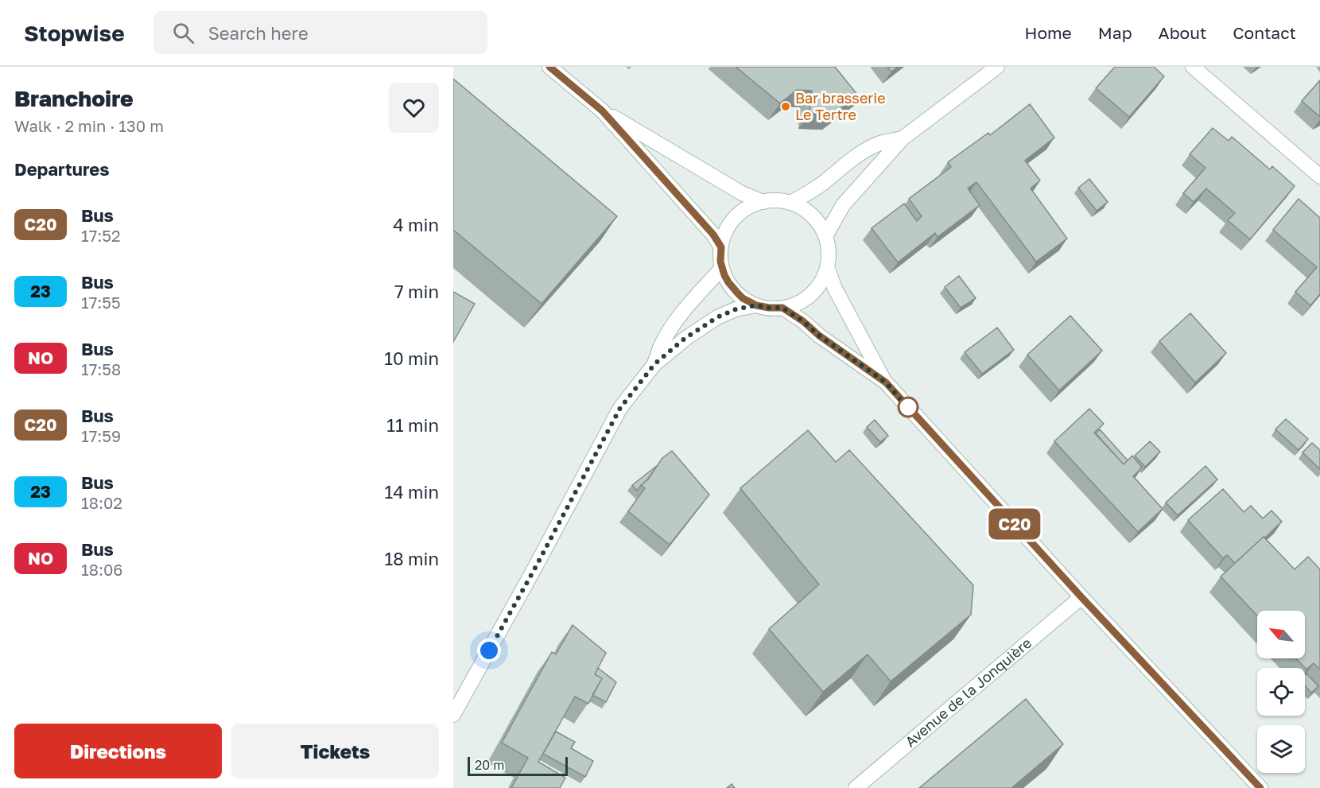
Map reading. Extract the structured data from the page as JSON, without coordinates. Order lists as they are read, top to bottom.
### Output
{
  "streets": {
    "main road": ["Avenue de la Jonquière"]
  },
  "places": ["Bar brasserie Le Tertre"],
  "lines": ["bus line C20"],
  "scale_bar": "20 m",
  "north": "top left",
  "page": {
    "header": "Stopwise",
    "search": "Search here",
    "nav": [
      "Home",
      "Map",
      "About",
      "Contact"
    ],
    "heading": [
      ["Branchoire", "Walk · 2 min · 130 m"],
      "Departures"
    ],
    "on_map": "C20",
    "list": [
      {
        "mark": "C20",
        "name": "Bus",
        "note": "17:52",
        "value": "4 min"
      },
      {
        "mark": "23",
        "name": "Bus",
        "note": "17:55",
        "value": "7 min"
      },
      {
        "mark": "NO",
        "name": "Bus",
        "note": "17:58",
        "value": "10 min"
      },
      {
        "mark": "C20",
        "name": "Bus",
        "note": "17:59",
        "value": "11 min"
      },
      {
        "mark": "23",
        "name": "Bus",
        "note": "18:02",
        "value": "14 min"
      },
      {
        "mark": "NO",
        "name": "Bus",
        "note": "18:06",
        "value": "18 min"
      }
    ],
    "buttons": ["Directions", "Tickets"],
    "scale": "20 m"
  }
}
